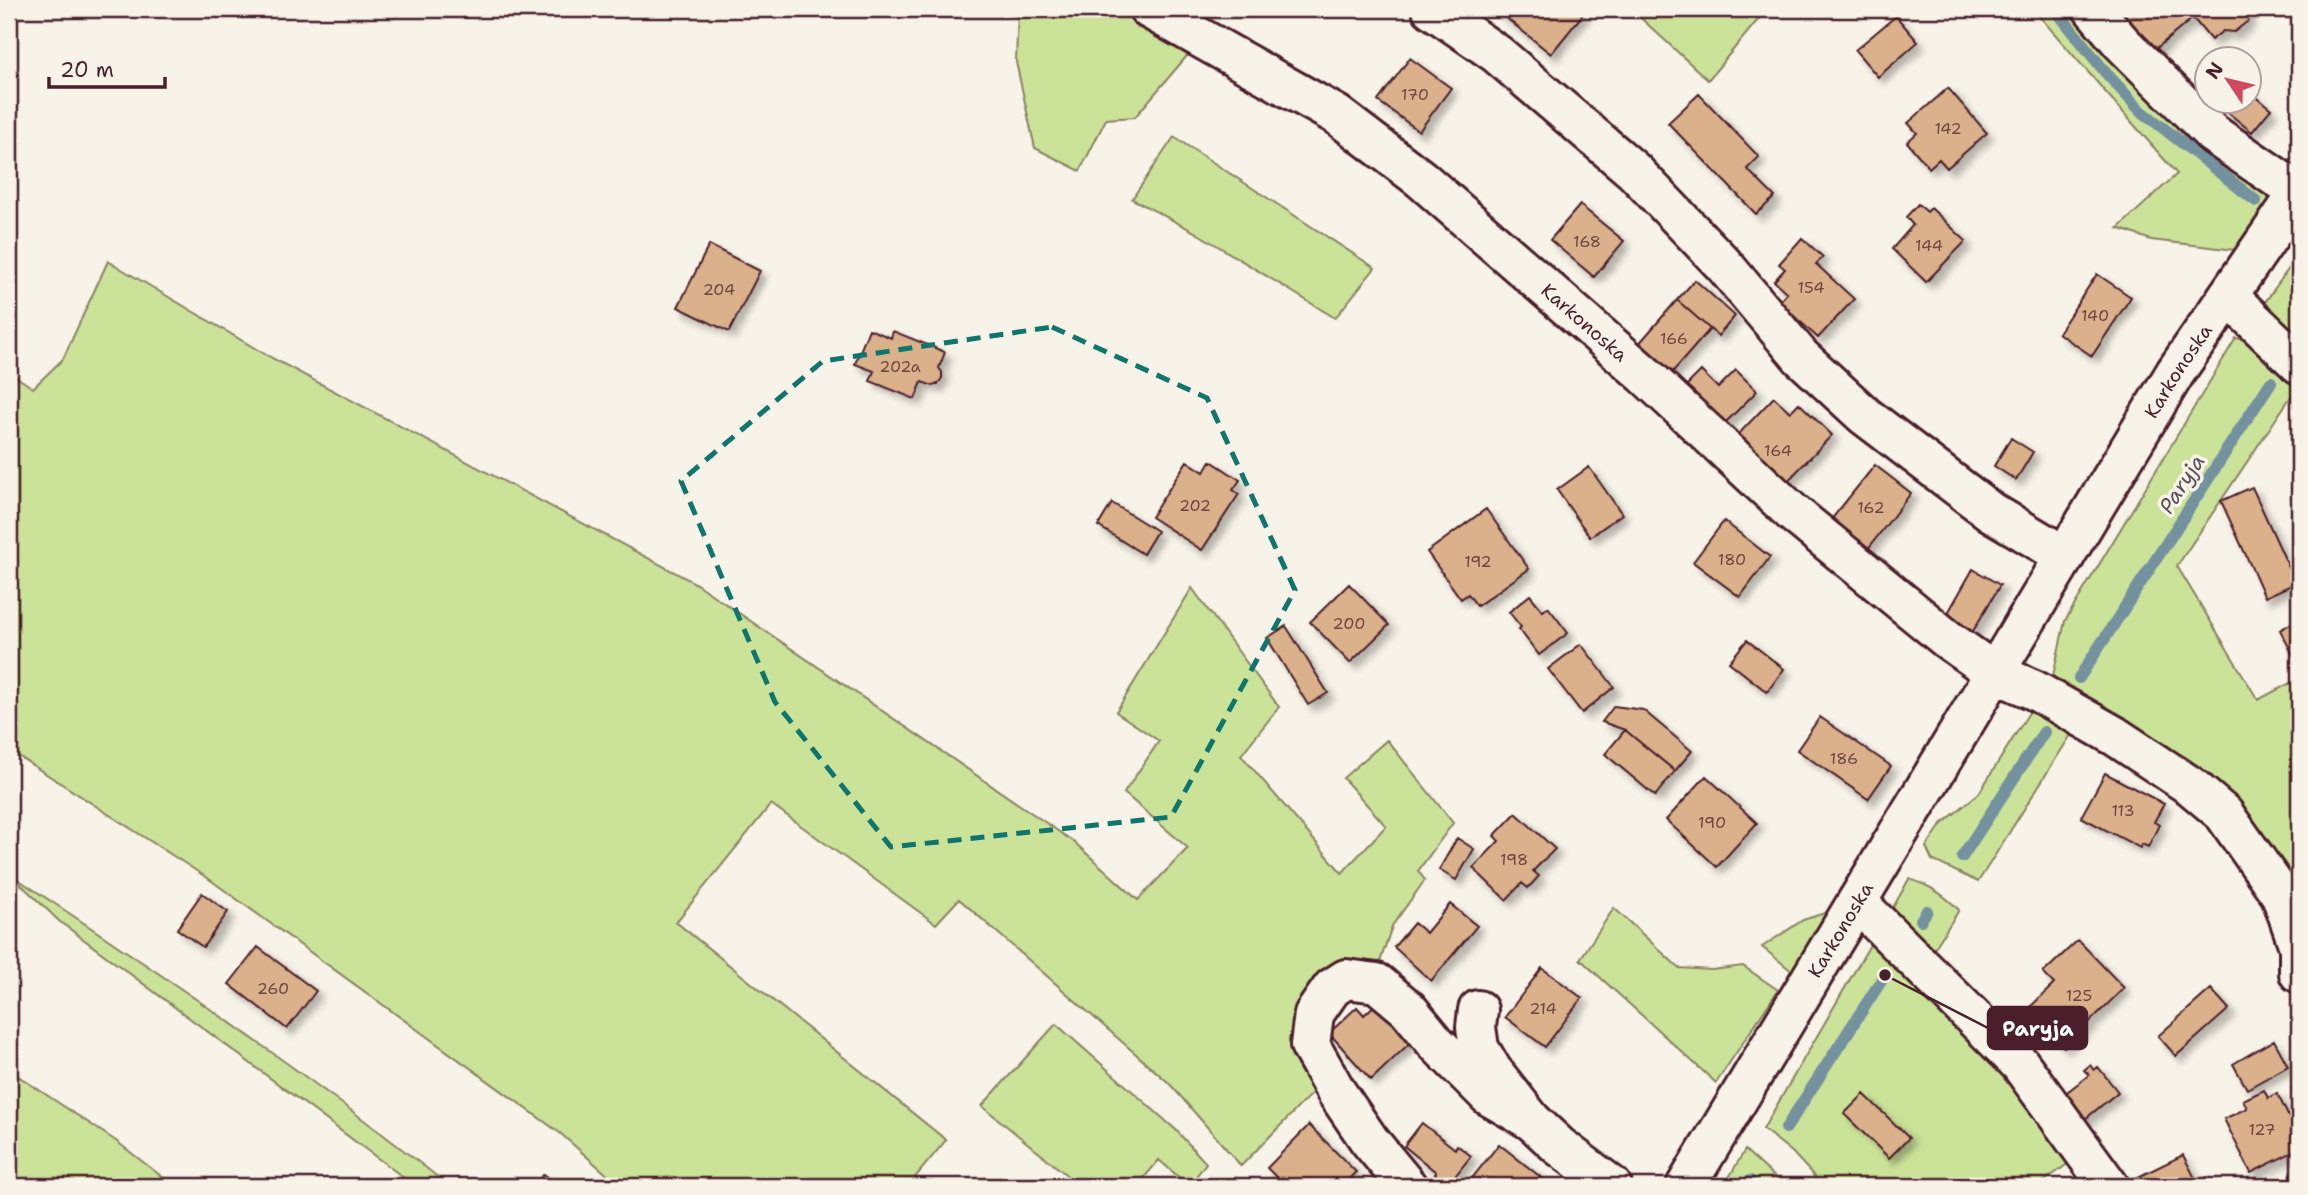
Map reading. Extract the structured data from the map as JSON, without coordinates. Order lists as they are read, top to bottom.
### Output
{
  "streets": {
    "street": ["Karkonoska"]
  },
  "water": ["Paryja"],
  "places": ["Paryja"],
  "house_numbers": [
    "170",
    "142",
    "168",
    "144",
    "154",
    "204",
    "140",
    "166",
    "202a",
    "164",
    "202",
    "162",
    "180",
    "192",
    "200",
    "186",
    "113",
    "190",
    "198",
    "260",
    "125",
    "214",
    "127"
  ],
  "scale_bar": "20 m",
  "north": "top left"
}
